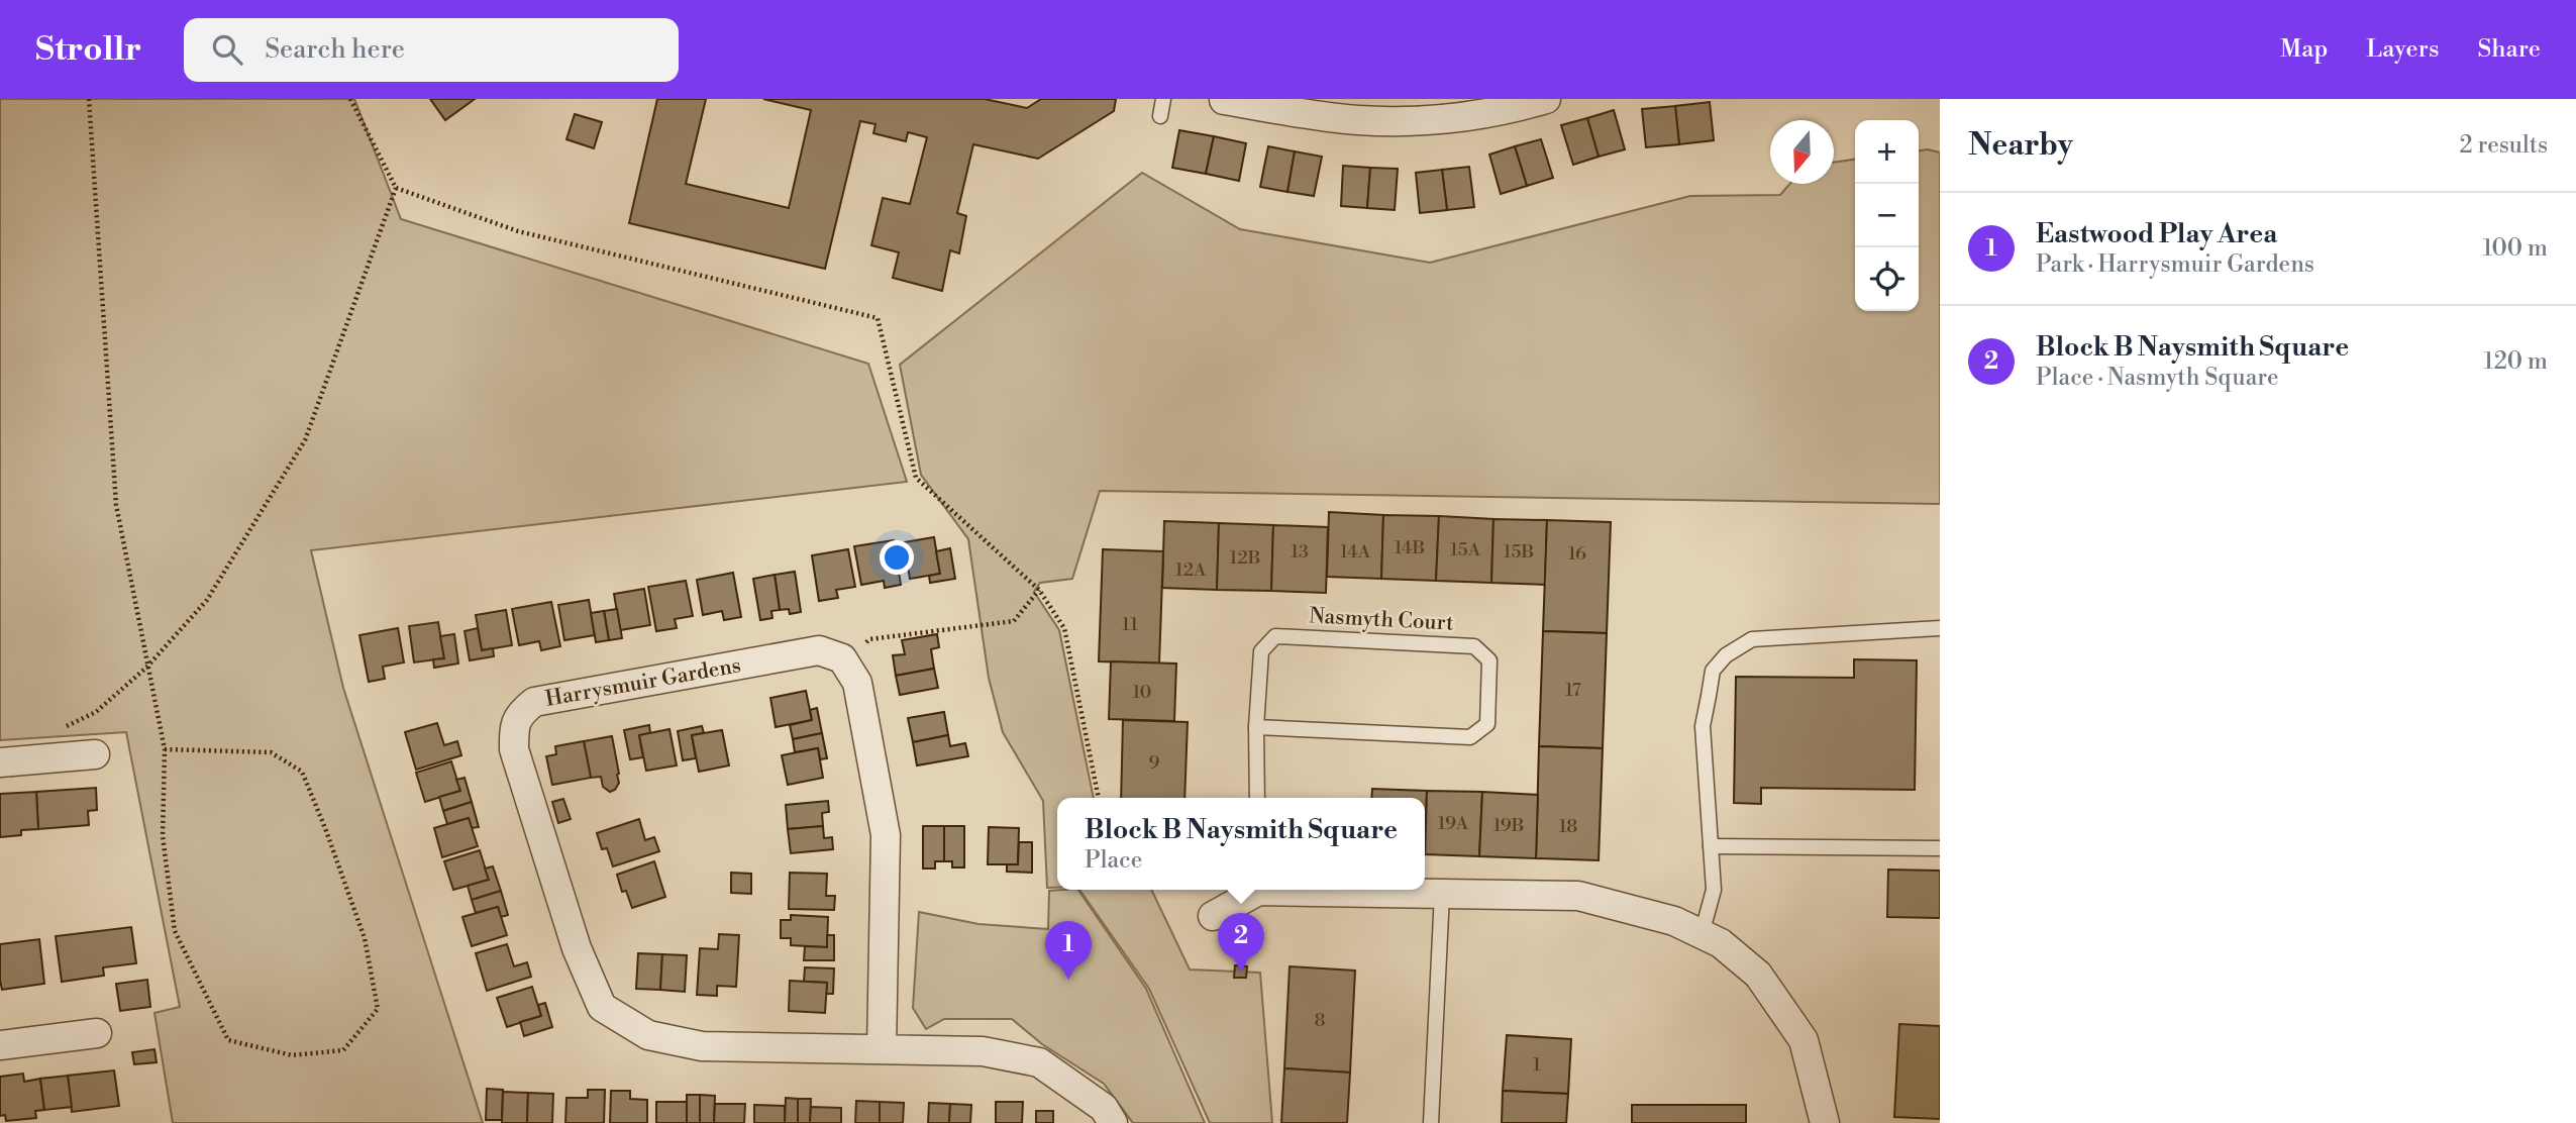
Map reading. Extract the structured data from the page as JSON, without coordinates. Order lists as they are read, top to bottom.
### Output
{
  "streets": {
    "street": ["Harrysmuir Gardens"],
    "lane": ["Nasmyth Court"]
  },
  "house_numbers": [
    "14B",
    "15A",
    "13",
    "14A",
    "15B",
    "16",
    "12B",
    "12A",
    "11",
    "17",
    "10",
    "9",
    "19A",
    "19B",
    "18",
    "8",
    "1"
  ],
  "north": "bottom",
  "page": {
    "header": "Strollr",
    "search": "Search here",
    "nav": ["Map", "Layers", "Share"],
    "heading": ["Nearby", "2 results"],
    "map_buttons": ["+", "−"],
    "list": [
      {
        "mark": "1",
        "name": "Eastwood Play Area",
        "note": "Park · Harrysmuir Gardens",
        "value": "100 m"
      },
      {
        "mark": "2",
        "name": "Block B Naysmith Square",
        "note": "Place · Nasmyth Square",
        "value": "120 m"
      }
    ],
    "popup": ["Block B Naysmith Square", "Place"],
    "pins": ["2", "1"]
  }
}
